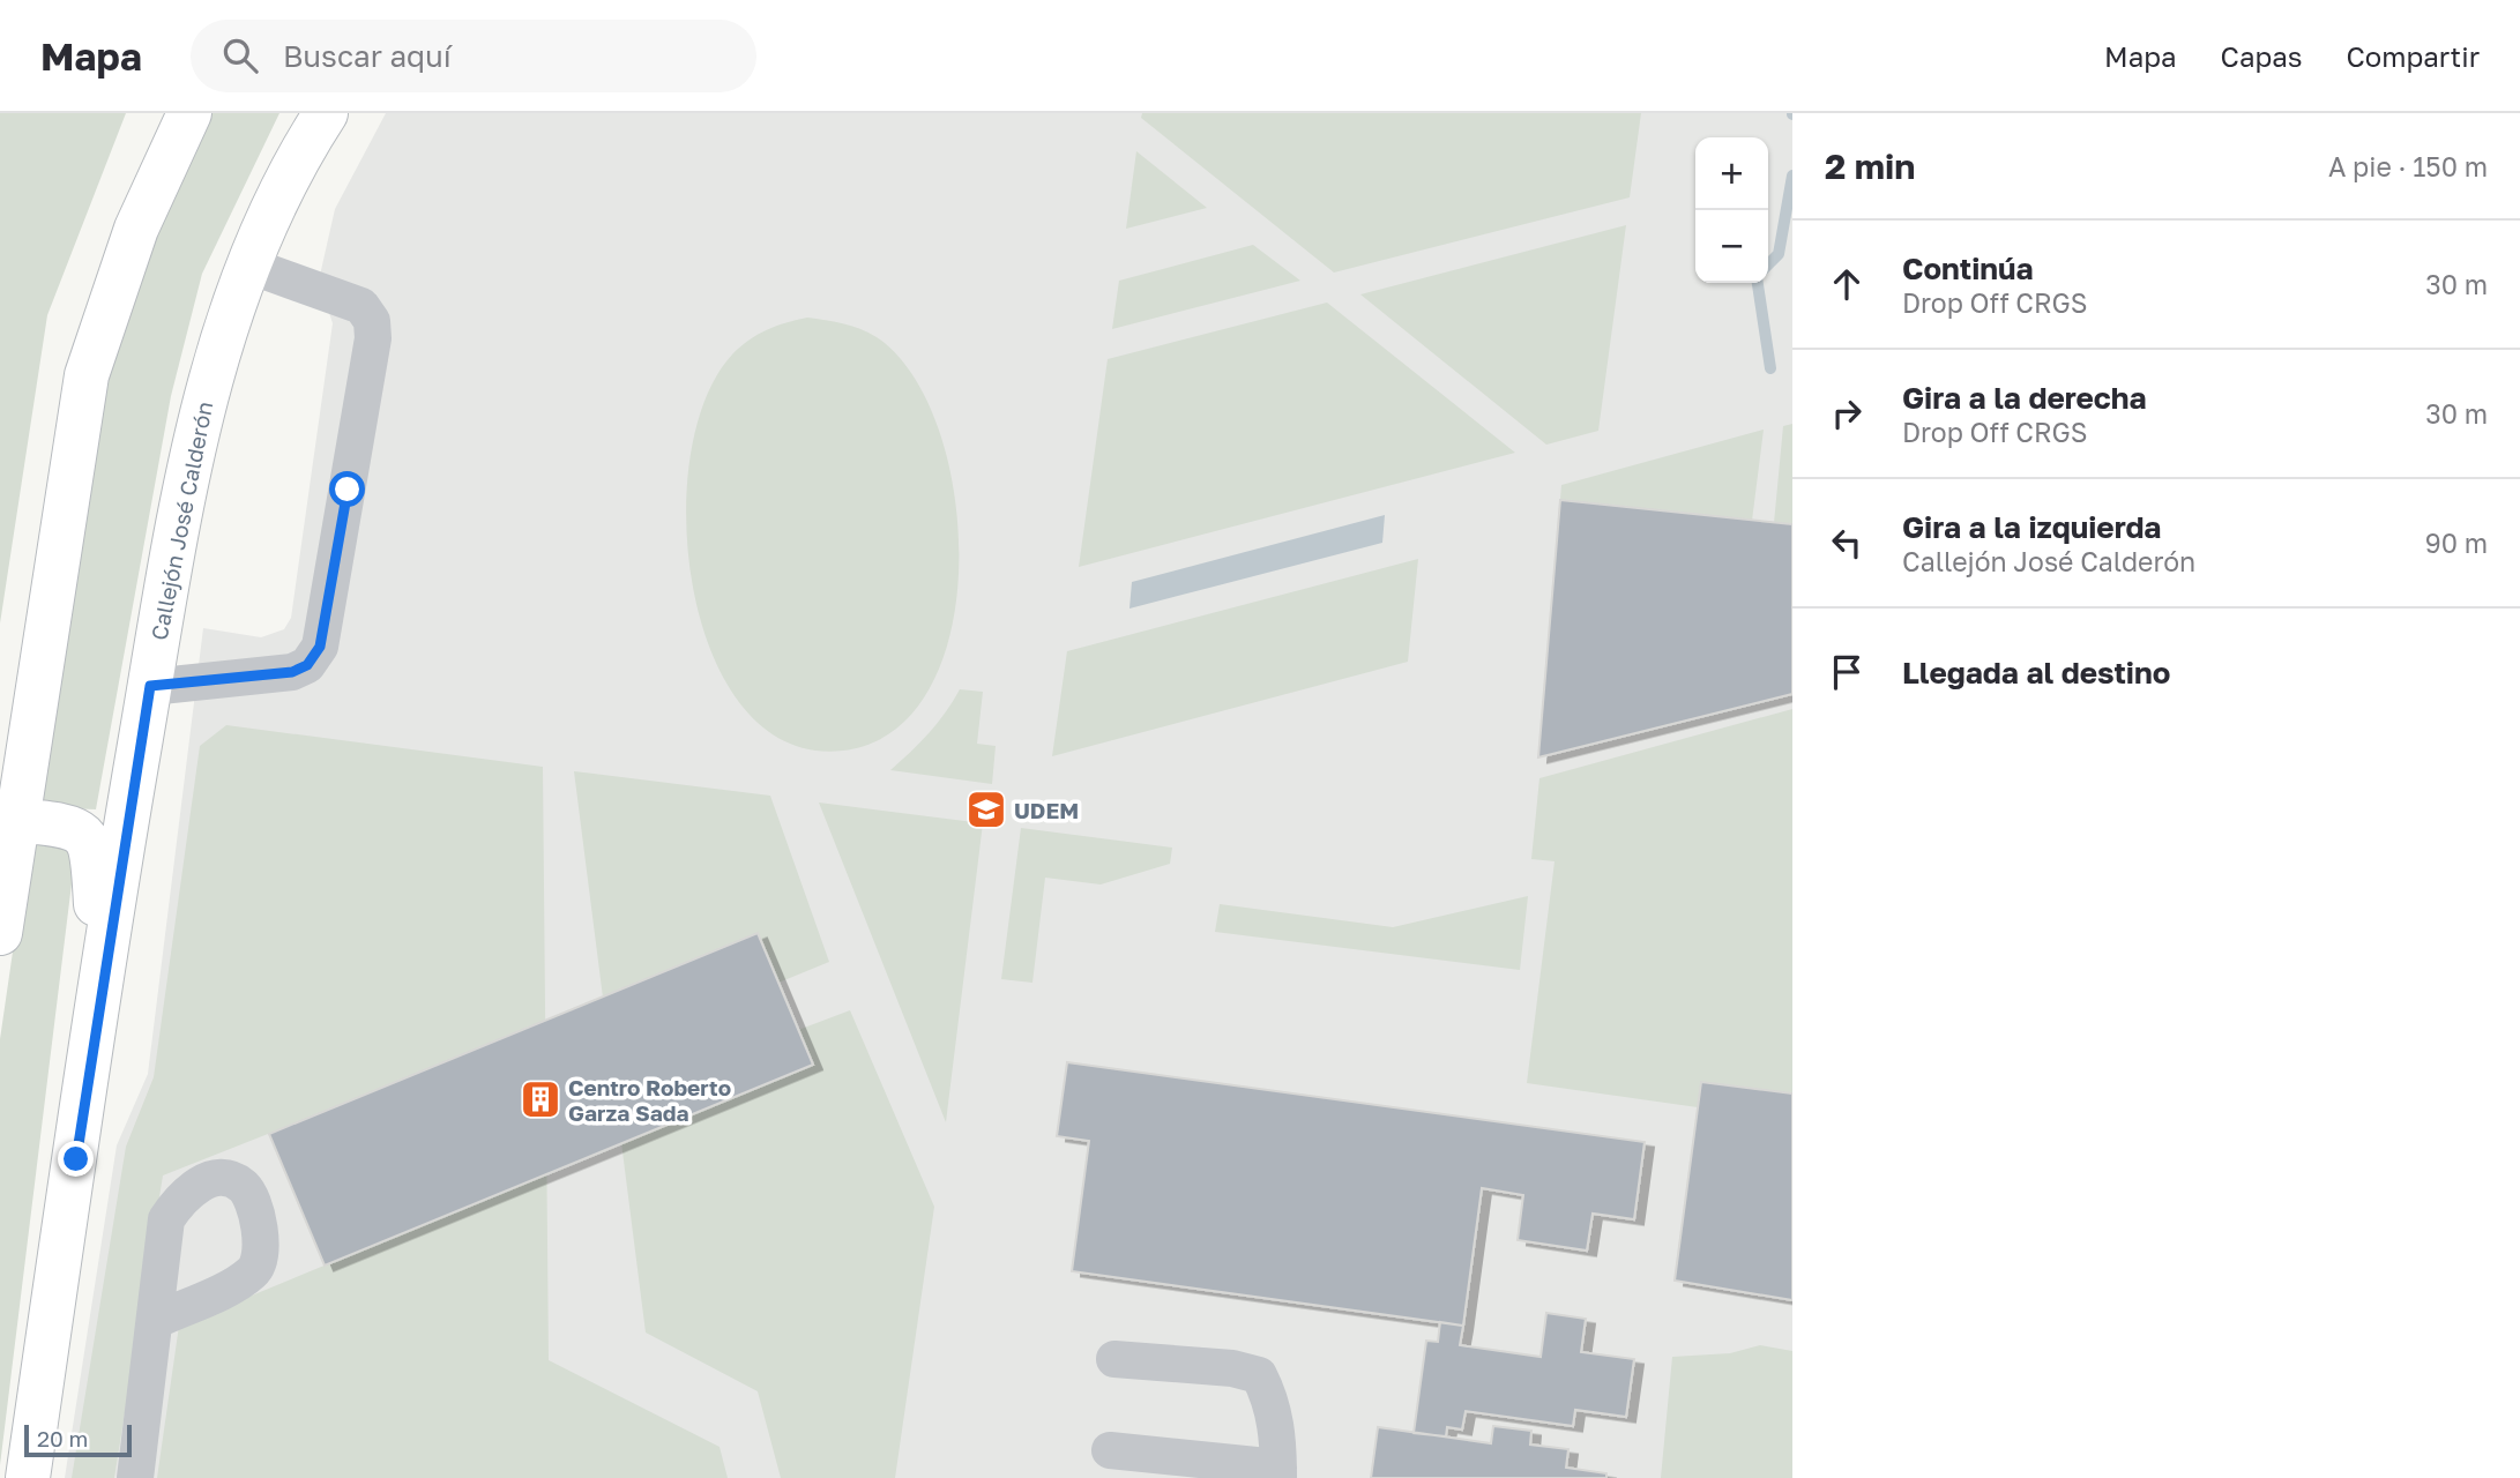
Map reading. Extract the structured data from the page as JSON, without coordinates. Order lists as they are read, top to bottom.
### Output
{
  "streets": {
    "main road": ["Callejón José Calderón"]
  },
  "places": {
    "school or university": ["UDEM"],
    "building": ["Centro Roberto Garza Sada"]
  },
  "scale_bar": "20 m",
  "page": {
    "header": "Mapa",
    "search": "Buscar aquí",
    "nav": ["Mapa", "Capas", "Compartir"],
    "heading": ["2 min", "A pie · 150 m"],
    "map_buttons": ["+", "−"],
    "list": [
      ["Continúa", "Drop Off CRGS", "30 m"],
      ["Gira a la derecha", "Drop Off CRGS", "30 m"],
      ["Gira a la izquierda", "Callejón José Calderón", "90 m"],
      "Llegada al destino"
    ],
    "scale": "20 m"
  }
}
